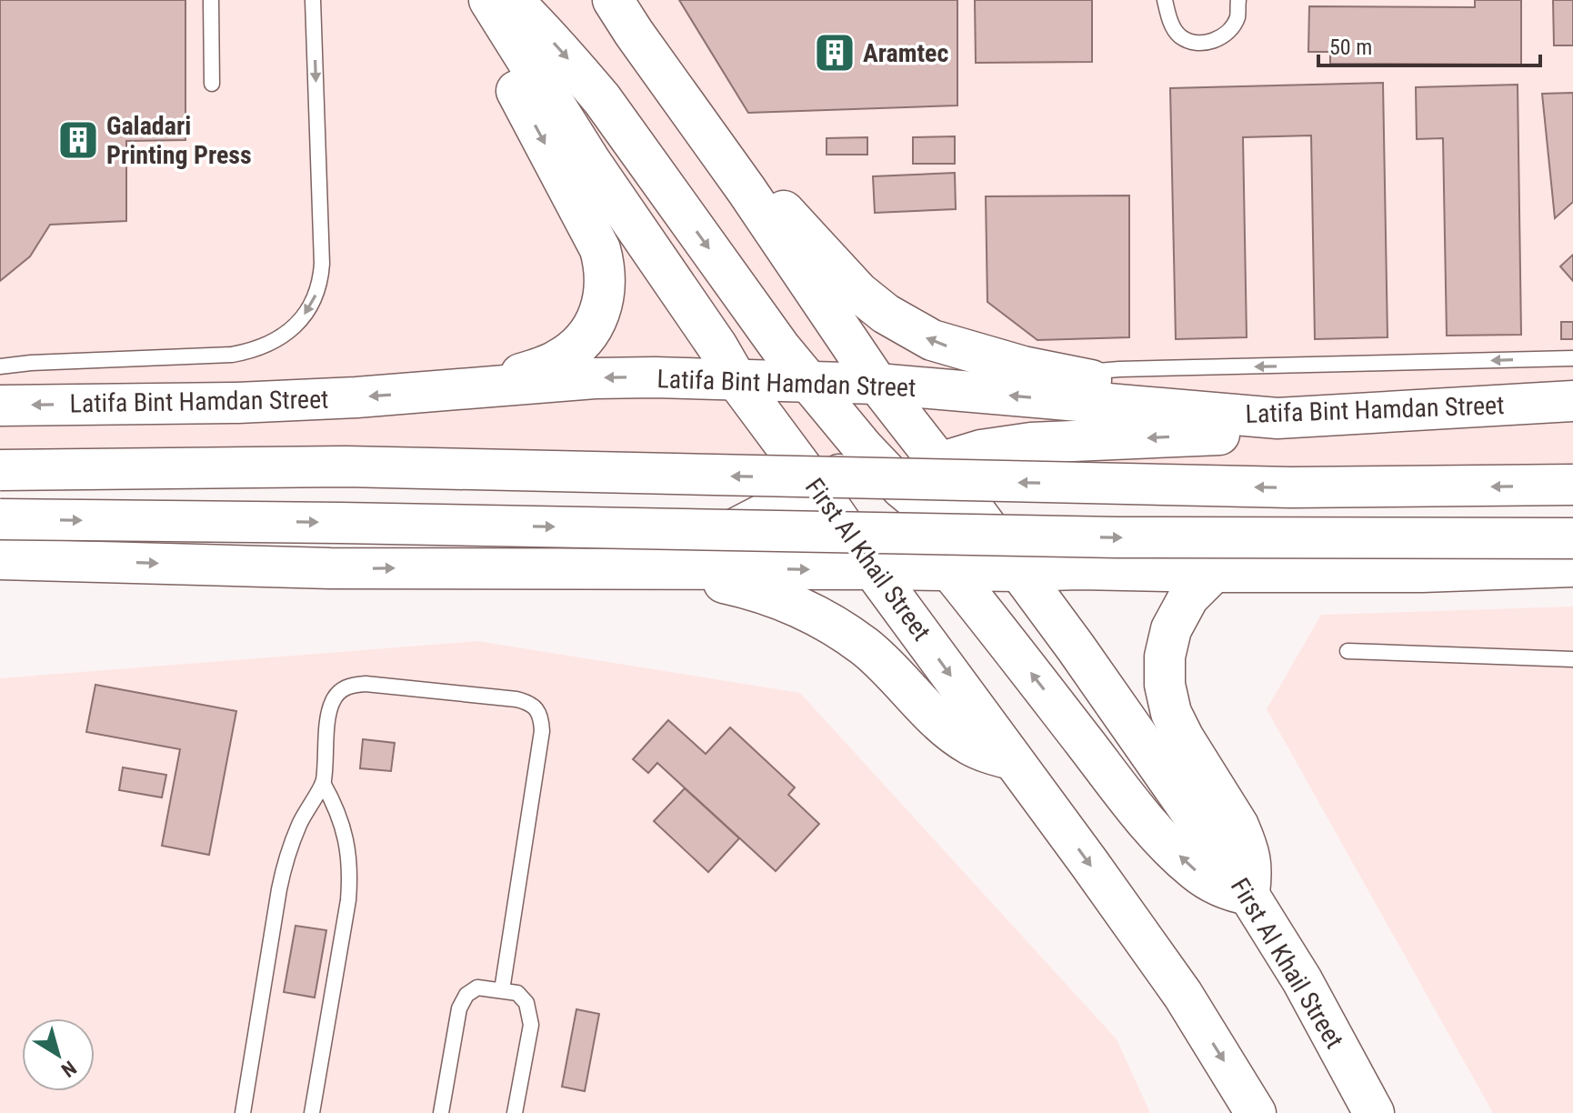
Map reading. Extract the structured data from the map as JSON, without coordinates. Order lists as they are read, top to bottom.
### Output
{
  "streets": {
    "main road": ["Latifa Bint Hamdan Street", "First Al Khail Street"]
  },
  "crossings": [
    ["Latifa Bint Hamdan Street", "First Al Khail Street"]
  ],
  "places": {
    "building": ["Aramtec", "Galadari Printing Press"]
  },
  "scale_bar": "50 m",
  "north": "bottom right"
}
